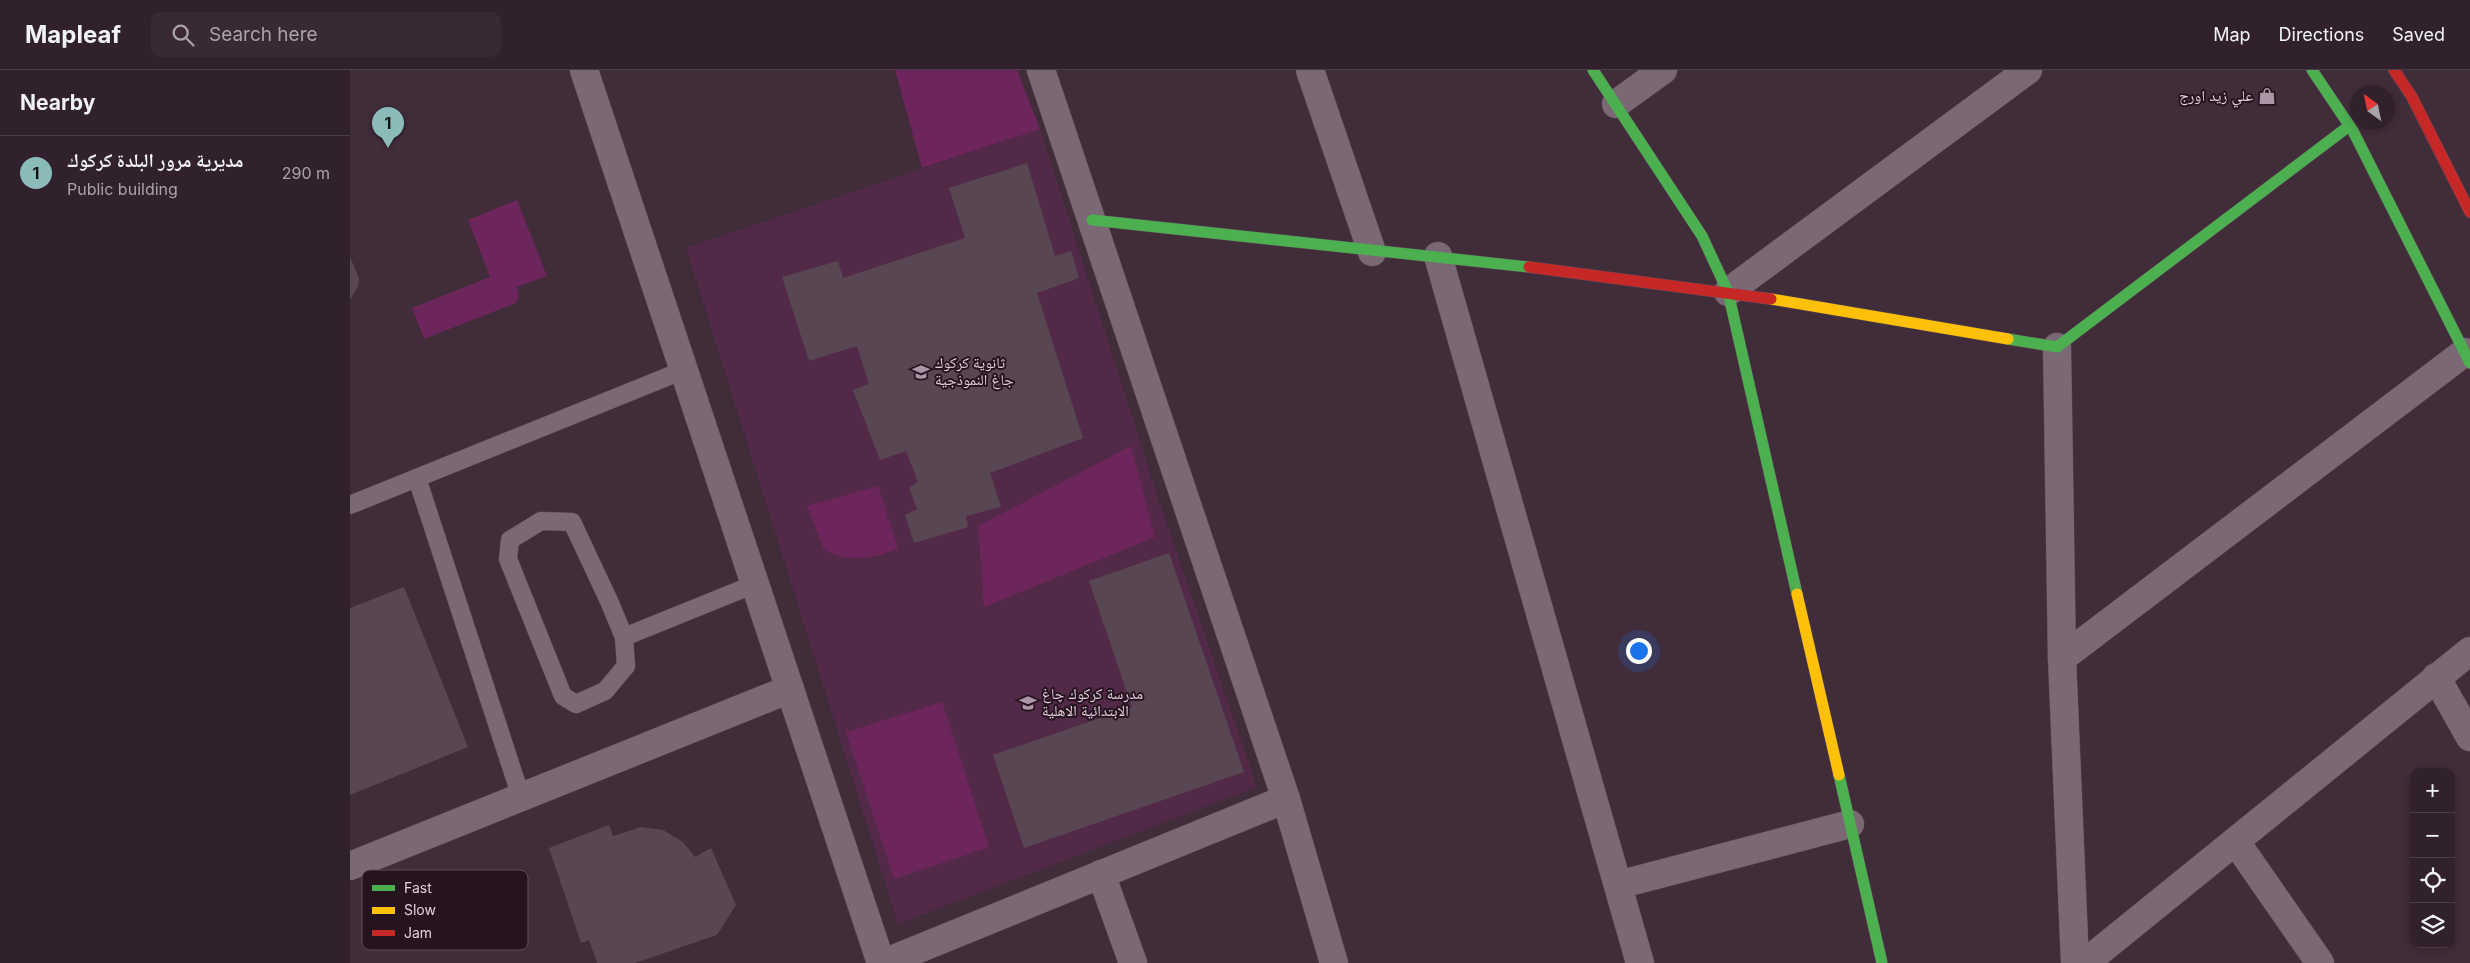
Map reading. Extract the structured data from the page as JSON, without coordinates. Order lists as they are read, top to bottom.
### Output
{
  "places": {
    "shop": ["علي زيد اورج"],
    "school or university": ["ثانوية كركوك جاغ النموذجية", "مدرسة كركوك چاغ الابتدائية الاهلية"]
  },
  "legend": ["Fast", "Slow", "Jam"],
  "north": "top left",
  "page": {
    "header": "Mapleaf",
    "search": "Search here",
    "nav": ["Map", "Directions", "Saved"],
    "heading": "Nearby",
    "pins": "1",
    "list": [
      {
        "mark": "1",
        "name": "مديرية مرور البلدة كركوك",
        "note": "Public building",
        "value": "290 m"
      }
    ],
    "map_buttons": ["+", "−"]
  }
}
